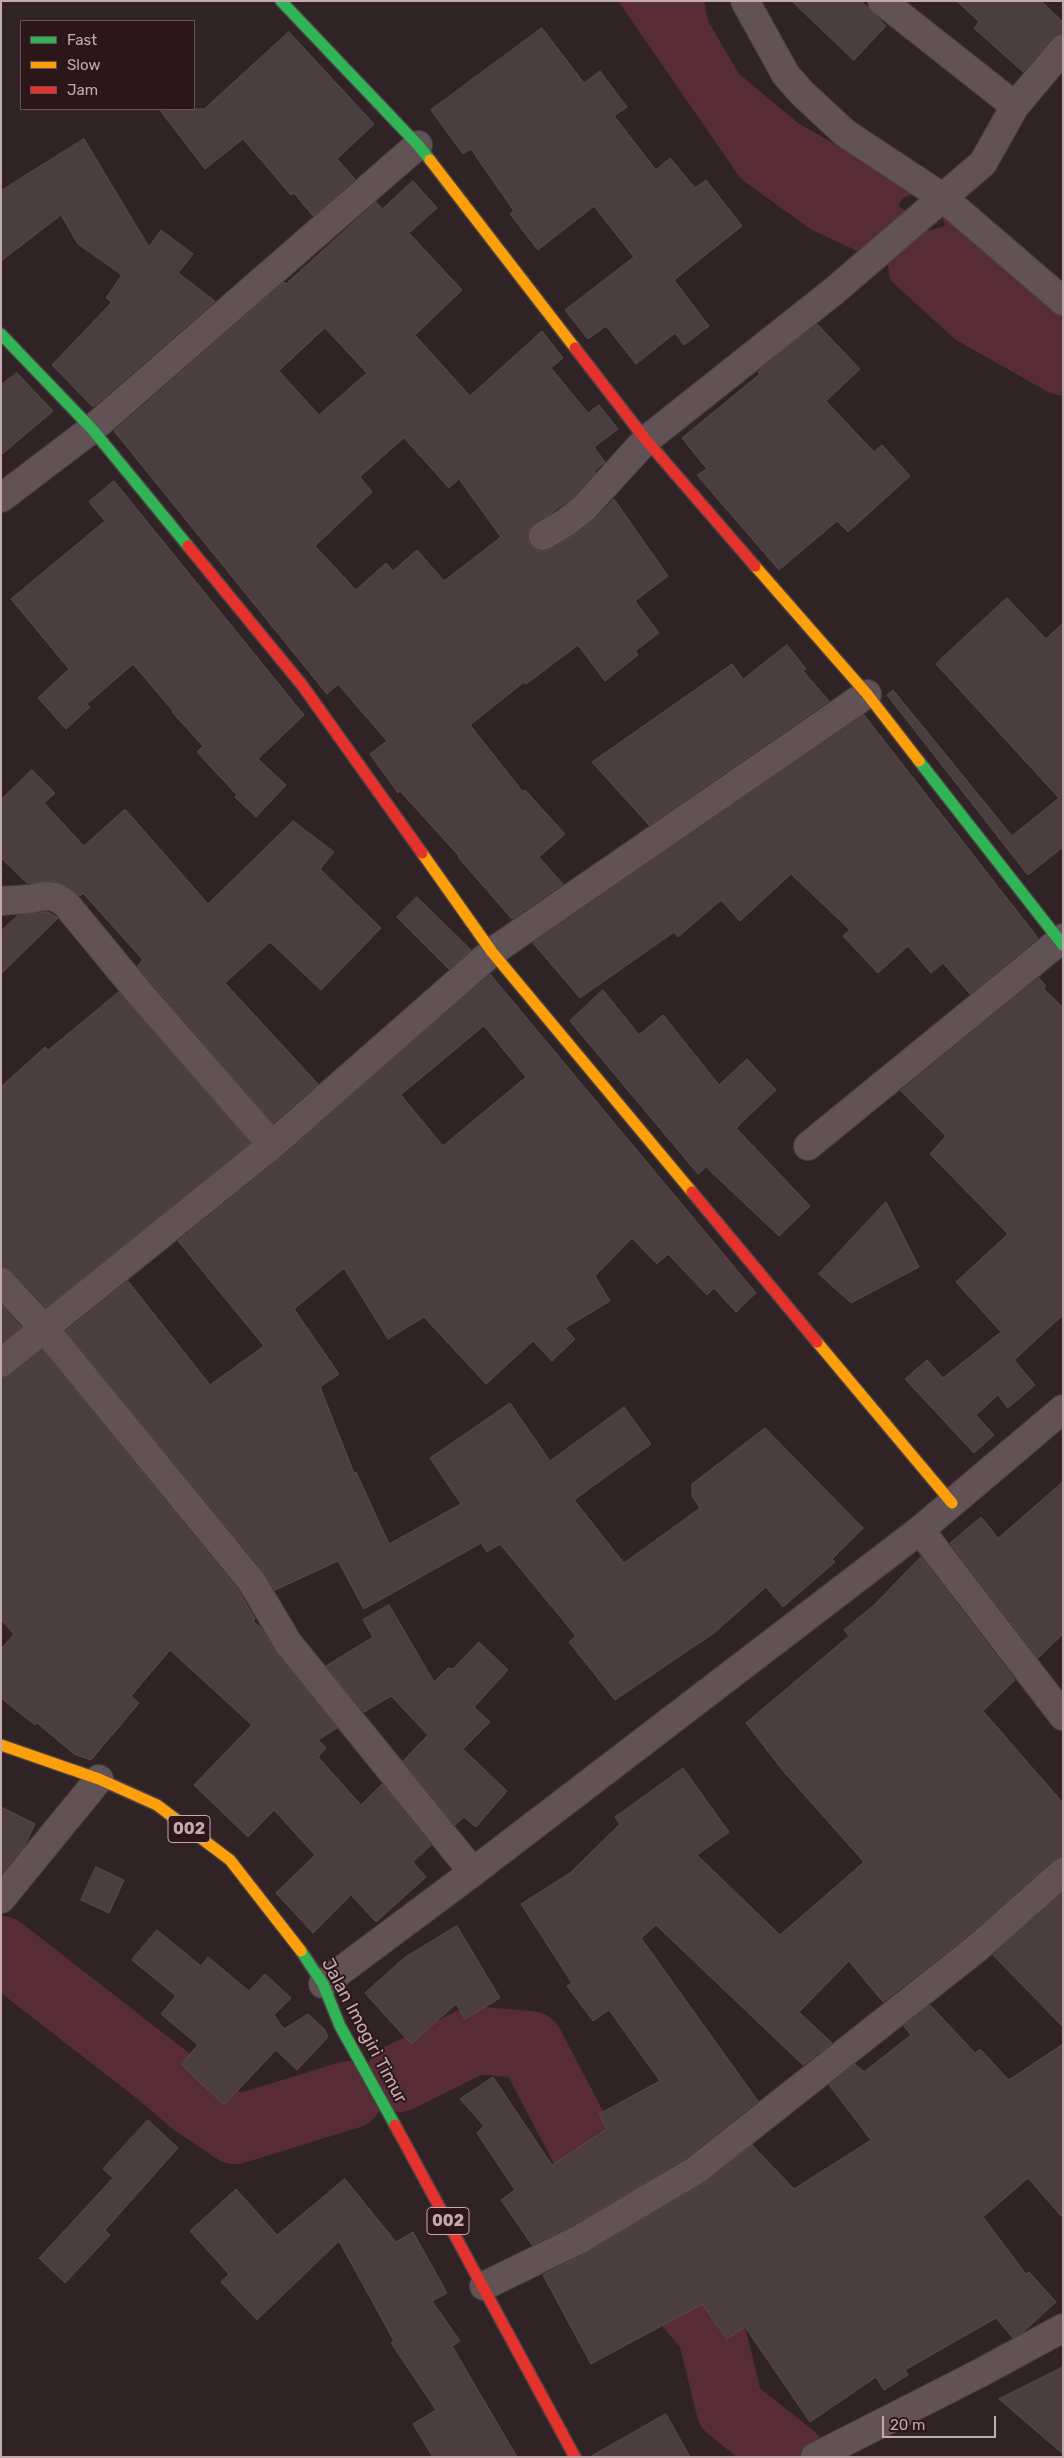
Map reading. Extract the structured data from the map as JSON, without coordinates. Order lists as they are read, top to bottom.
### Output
{
  "streets": {
    "street": ["002", "Jalan Imogiri Timur"]
  },
  "legend": ["Fast", "Slow", "Jam"],
  "scale_bar": "20 m"
}
